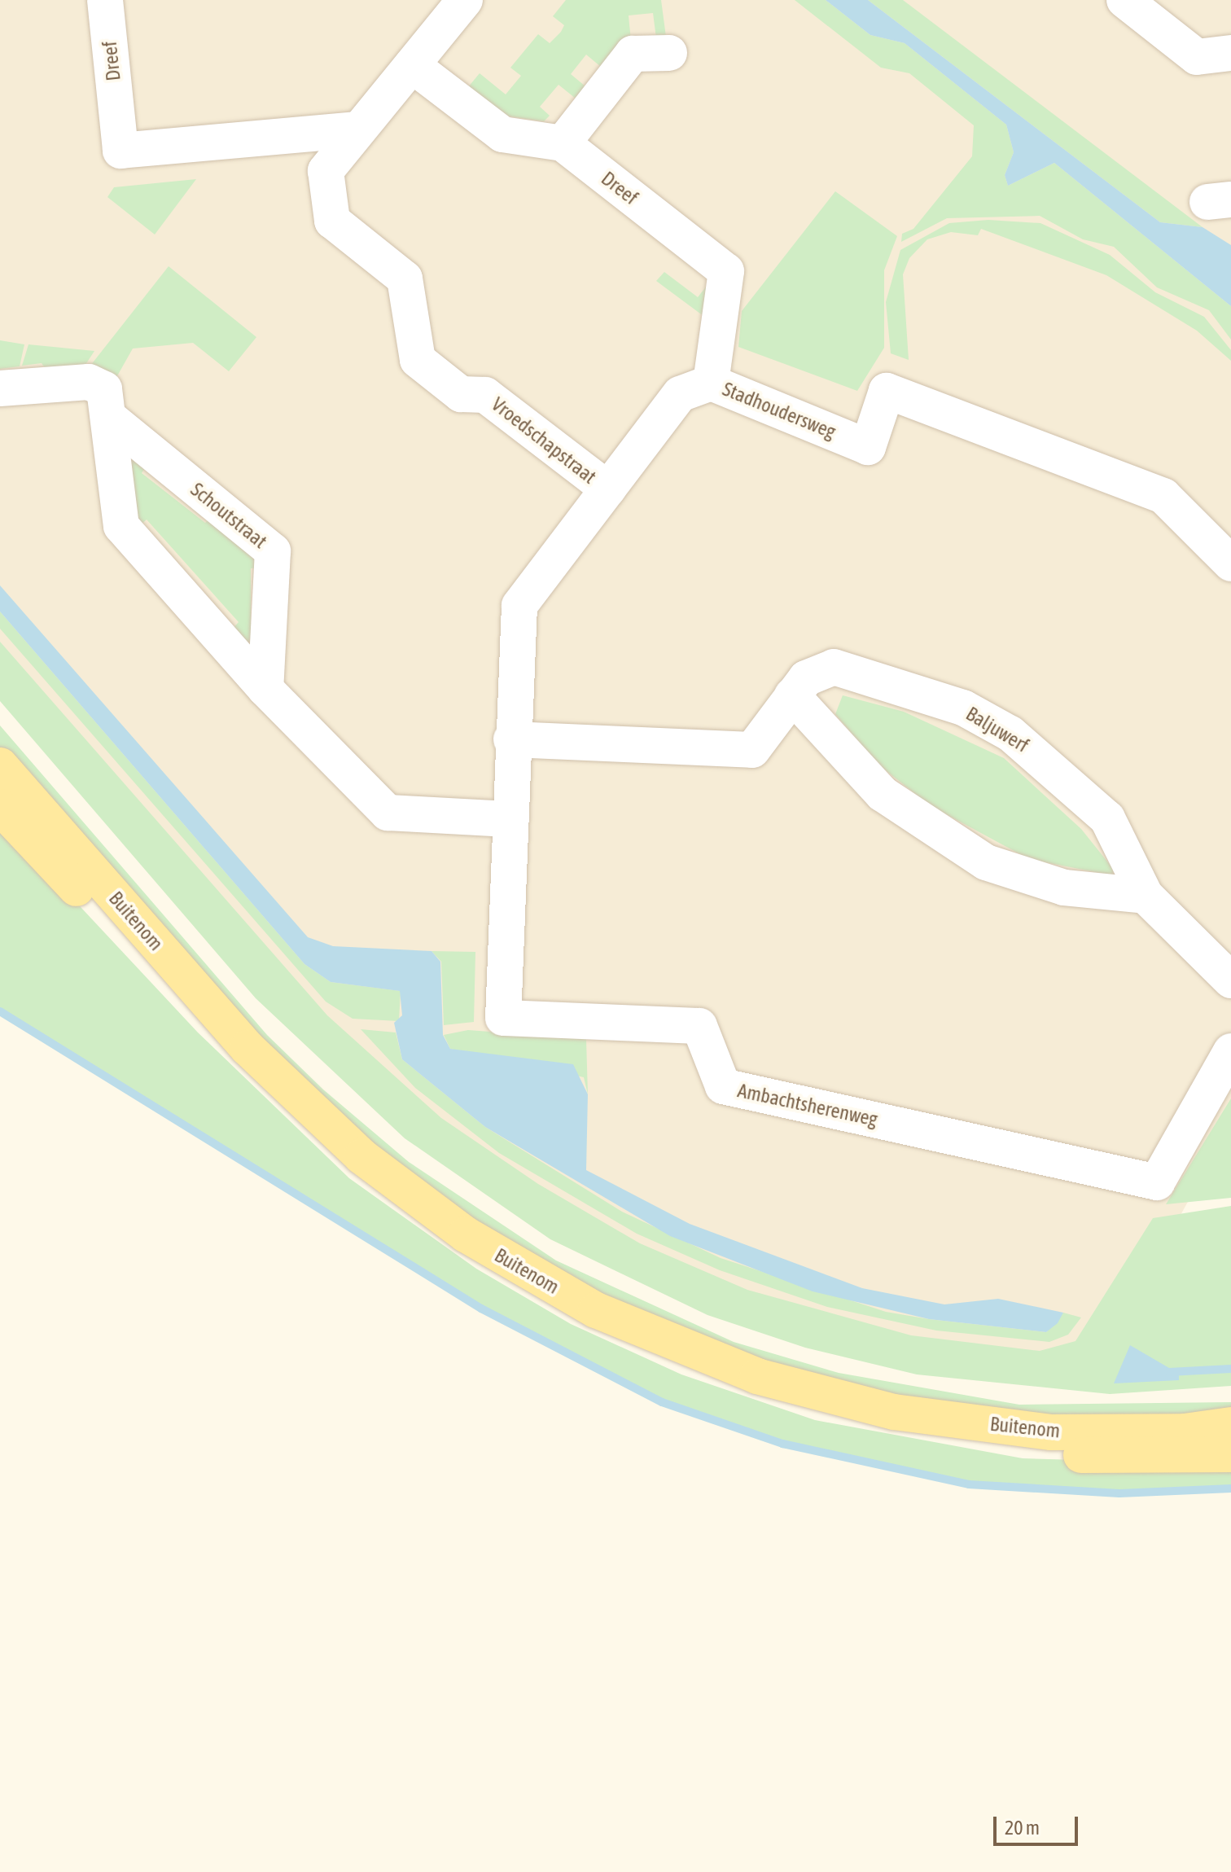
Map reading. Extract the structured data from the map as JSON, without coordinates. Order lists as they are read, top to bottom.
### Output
{
  "streets": {
    "main road": ["Buitenom"],
    "street": [
      "Dreef",
      "Stadhoudersweg",
      "Vroedschapstraat",
      "Schoutstraat",
      "Baljuwerf",
      "Ambachtsherenweg"
    ]
  },
  "crossings": [
    ["Dreef", "Stadhoudersweg"],
    ["Dreef", "Vroedschapstraat"],
    ["Stadhoudersweg", "Vroedschapstraat"],
    ["Stadhoudersweg", "Baljuwerf"],
    ["Stadhoudersweg", "Ambachtsherenweg"]
  ],
  "scale_bar": "20 m"
}
